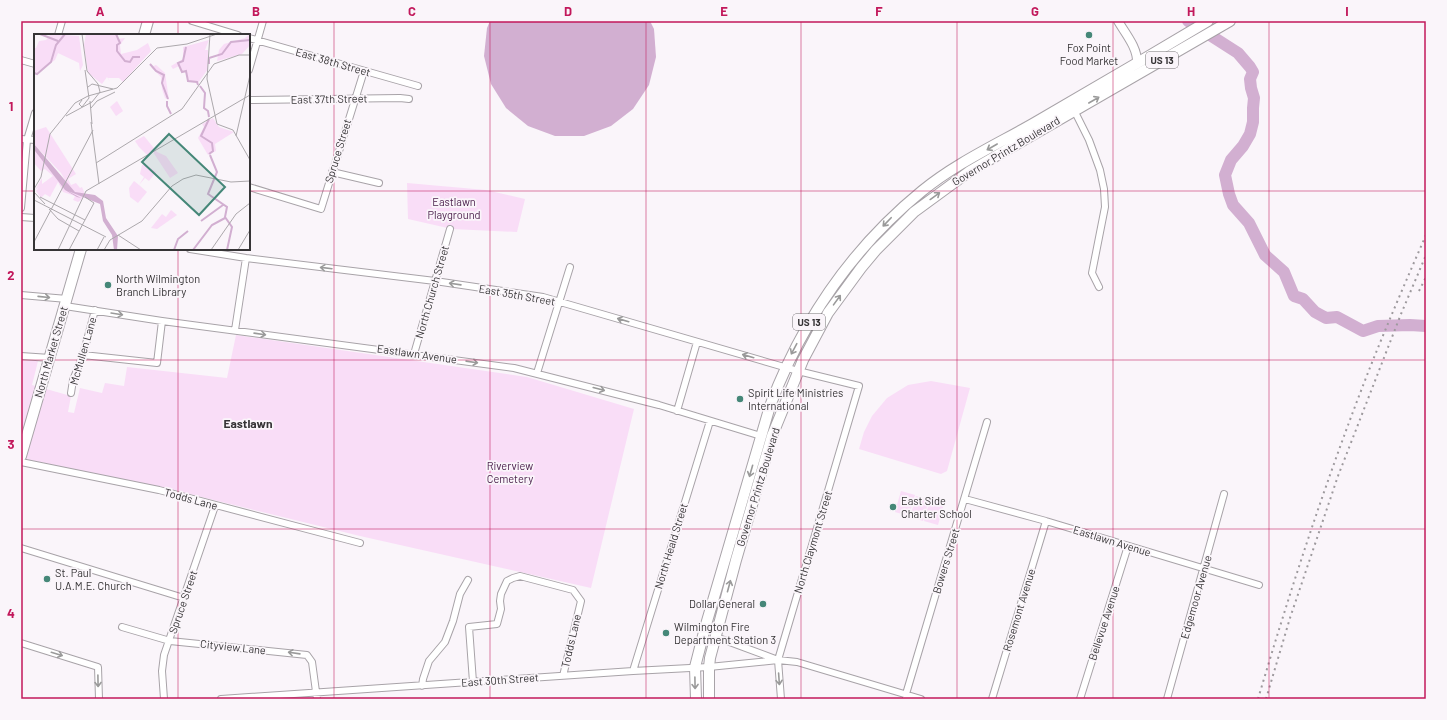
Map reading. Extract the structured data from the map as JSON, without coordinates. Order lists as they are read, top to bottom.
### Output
{
  "streets": {
    "main road": ["US 13", "Governor Printz Boulevard", "North Market Street"],
    "street": [
      "East 38th Street",
      "East 37th Street",
      "Spruce Street",
      "North Church Street",
      "East 35th Street",
      "McMullen Lane",
      "Eastlawn Avenue",
      "Todds Lane",
      "North Claymont Street",
      "North Heald Street",
      "Bowers Street",
      "Edgemoor Avenue",
      "Rosemont Avenue",
      "Bellevue Avenue",
      "Cityview Lane",
      "East 30th Street"
    ]
  },
  "crossings": [
    ["US 13", "Governor Printz Boulevard"],
    ["US 13", "East 35th Street"],
    ["US 13", "Eastlawn Avenue"],
    ["US 13", "East 30th Street"],
    ["East 38th Street", "Spruce Street"],
    ["East 37th Street", "Spruce Street"],
    ["Spruce Street", "Todds Lane"],
    ["Spruce Street", "Cityview Lane"],
    ["Governor Printz Boulevard", "East 35th Street"],
    ["Governor Printz Boulevard", "Eastlawn Avenue"],
    ["Governor Printz Boulevard", "East 30th Street"],
    ["North Church Street", "East 35th Street"],
    ["North Church Street", "Eastlawn Avenue"],
    ["East 35th Street", "North Claymont Street"],
    ["McMullen Lane", "Eastlawn Avenue"],
    ["North Market Street", "Eastlawn Avenue"],
    ["Eastlawn Avenue", "North Heald Street"],
    ["Eastlawn Avenue", "Bowers Street"],
    ["Eastlawn Avenue", "Edgemoor Avenue"],
    ["Eastlawn Avenue", "Rosemont Avenue"],
    ["Eastlawn Avenue", "Bellevue Avenue"],
    ["Todds Lane", "East 30th Street"],
    ["North Claymont Street", "East 30th Street"],
    ["North Heald Street", "East 30th Street"],
    ["Cityview Lane", "East 30th Street"]
  ],
  "one_way": ["East 35th Street", "Eastlawn Avenue", "Cityview Lane"],
  "districts": ["Eastlawn"],
  "parks": ["Eastlawn Playground", "Riverview Cemetery"],
  "places": [
    "Fox Point Food Market",
    "North Wilmington Branch Library",
    "Spirit Life Ministries International",
    "East Side Charter School",
    "St. Paul U.A.M.E. Church",
    "Dollar General",
    "Wilmington Fire Department Station 3"
  ],
  "grid": {
    "columns": [
      "A",
      "B",
      "C",
      "D",
      "E",
      "F",
      "G",
      "H",
      "I"
    ],
    "rows": [
      "1",
      "2",
      "3",
      "4"
    ]
  }
}
